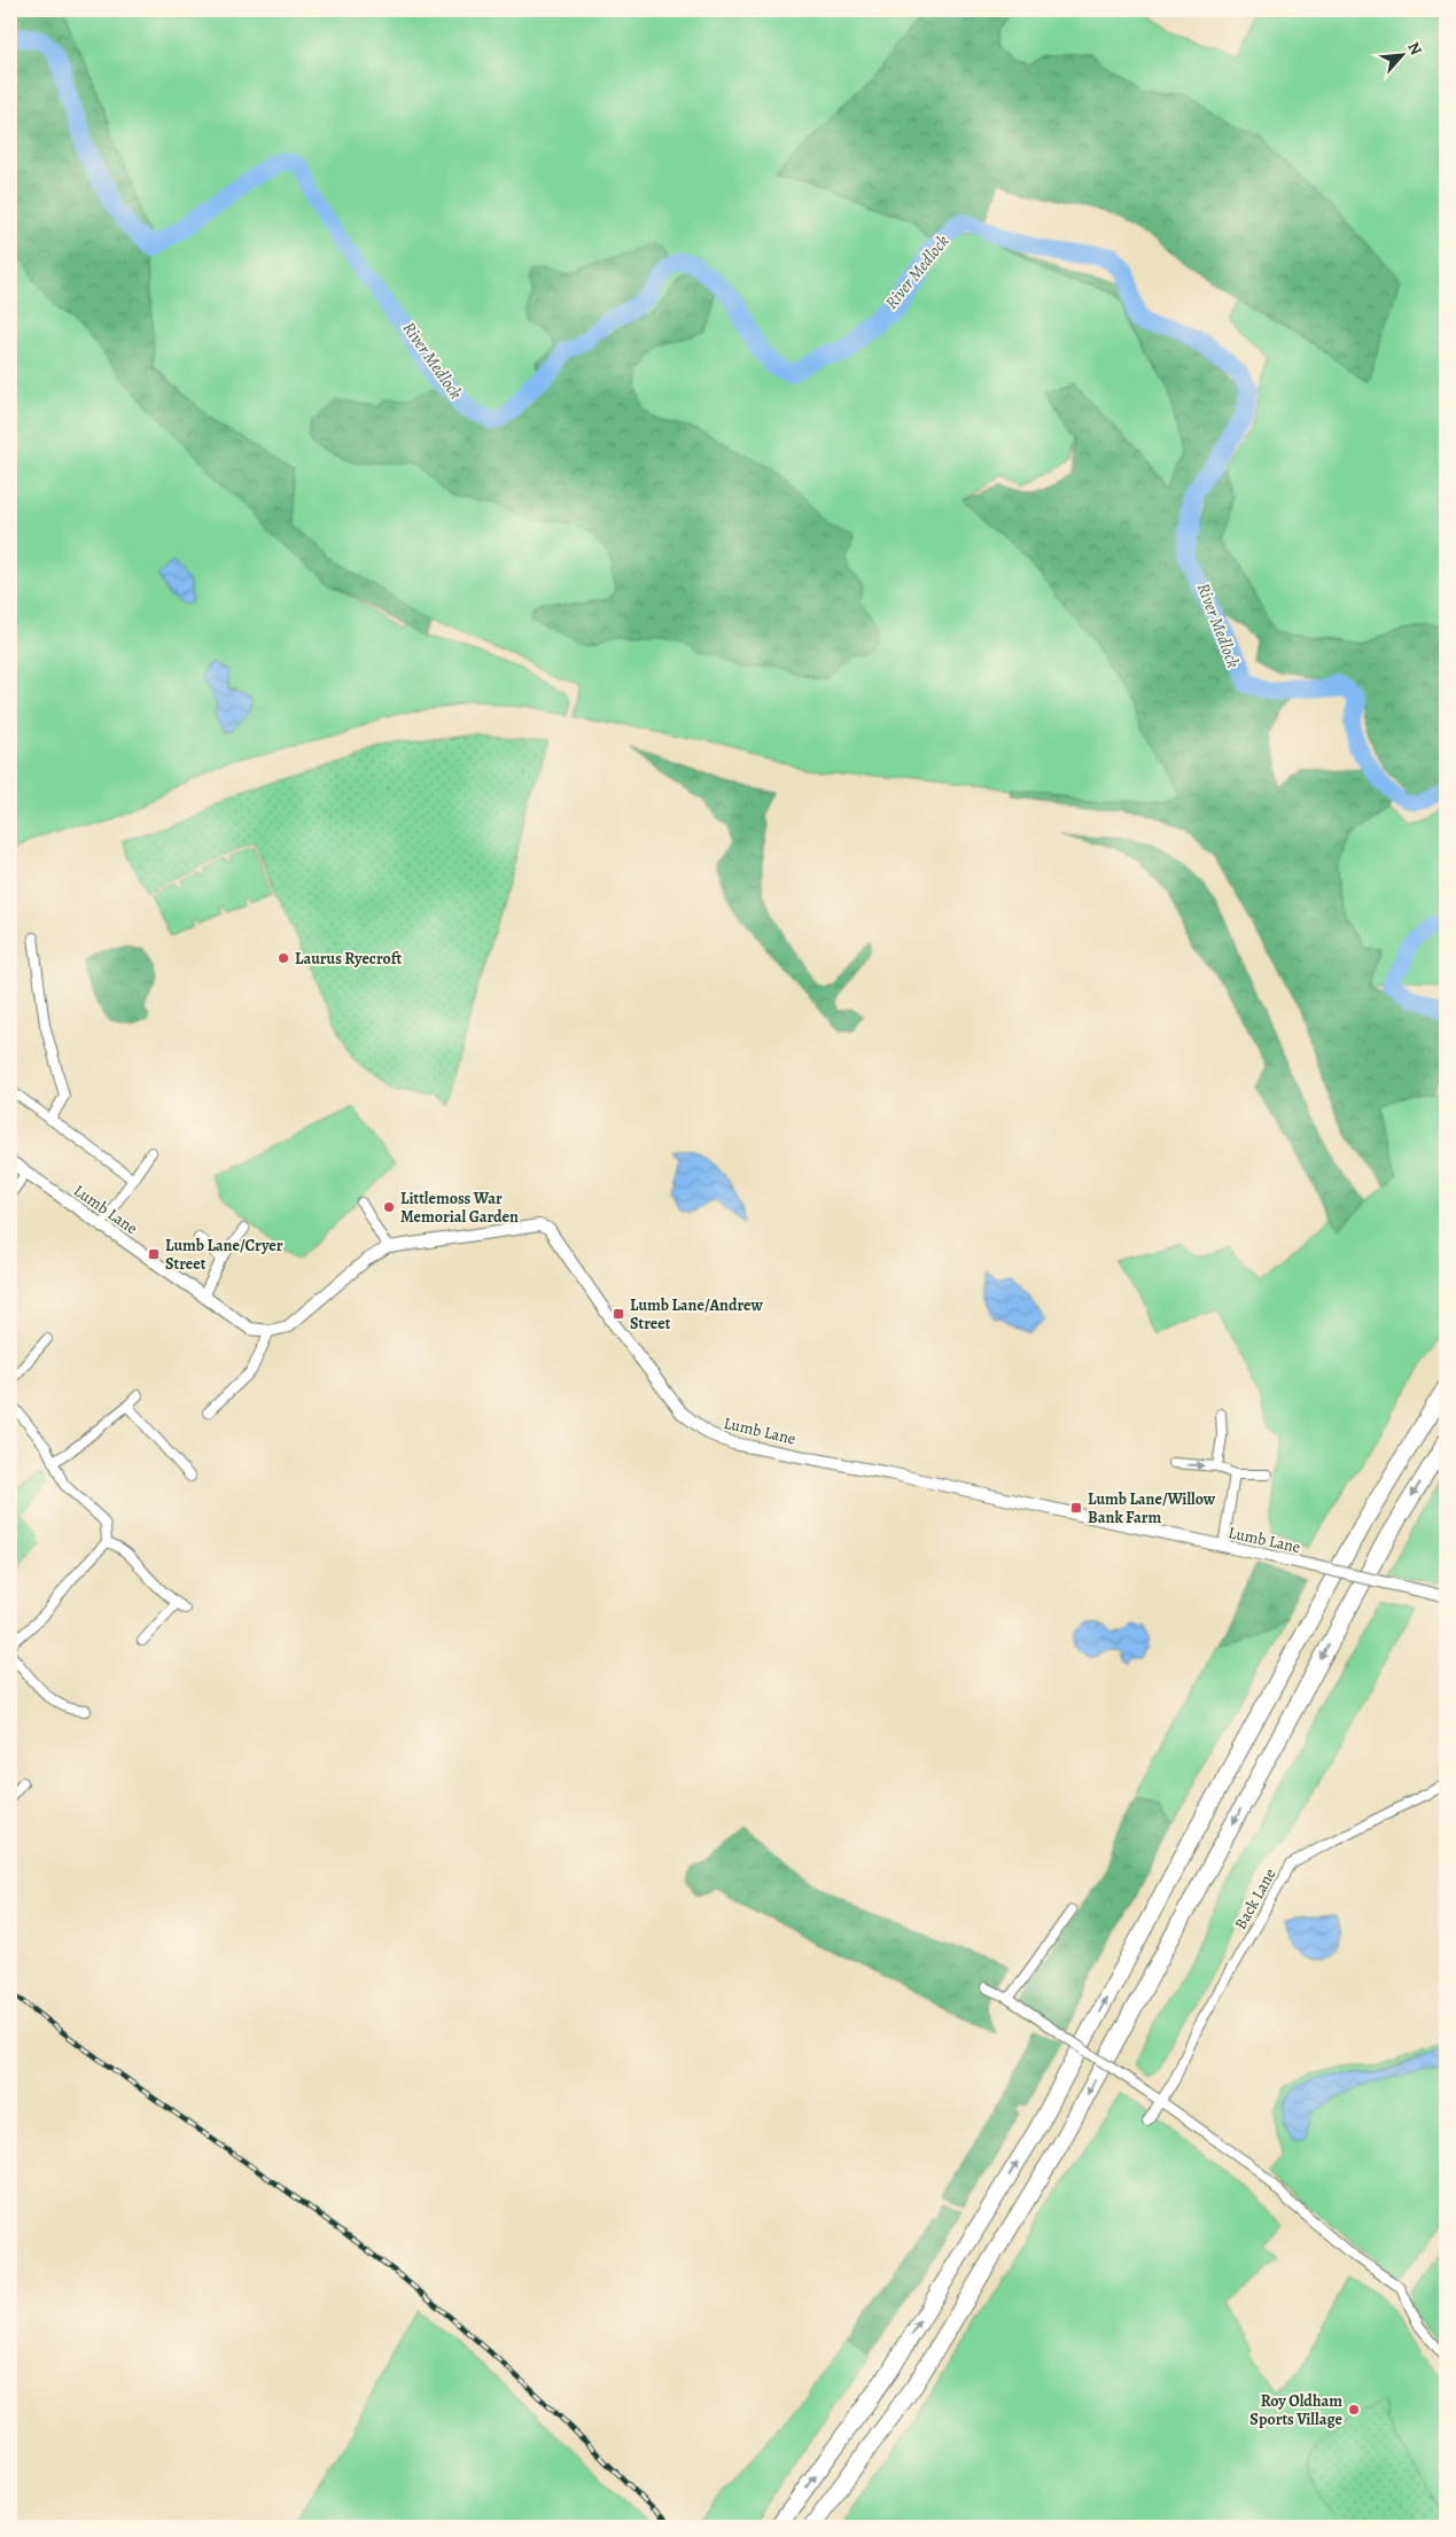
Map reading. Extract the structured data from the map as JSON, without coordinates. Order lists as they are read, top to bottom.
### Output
{
  "streets": {
    "street": ["Lumb Lane", "Back Lane"]
  },
  "water": ["River Medlock"],
  "places": {
    "other": ["Laurus Ryecroft", "Littlemoss War Memorial Garden", "Roy Oldham Sports Village"],
    "transit": ["Lumb Lane/Cryer Street", "Lumb Lane/Andrew Street", "Lumb Lane/Willow Bank Farm"]
  },
  "north": "top right"
}
